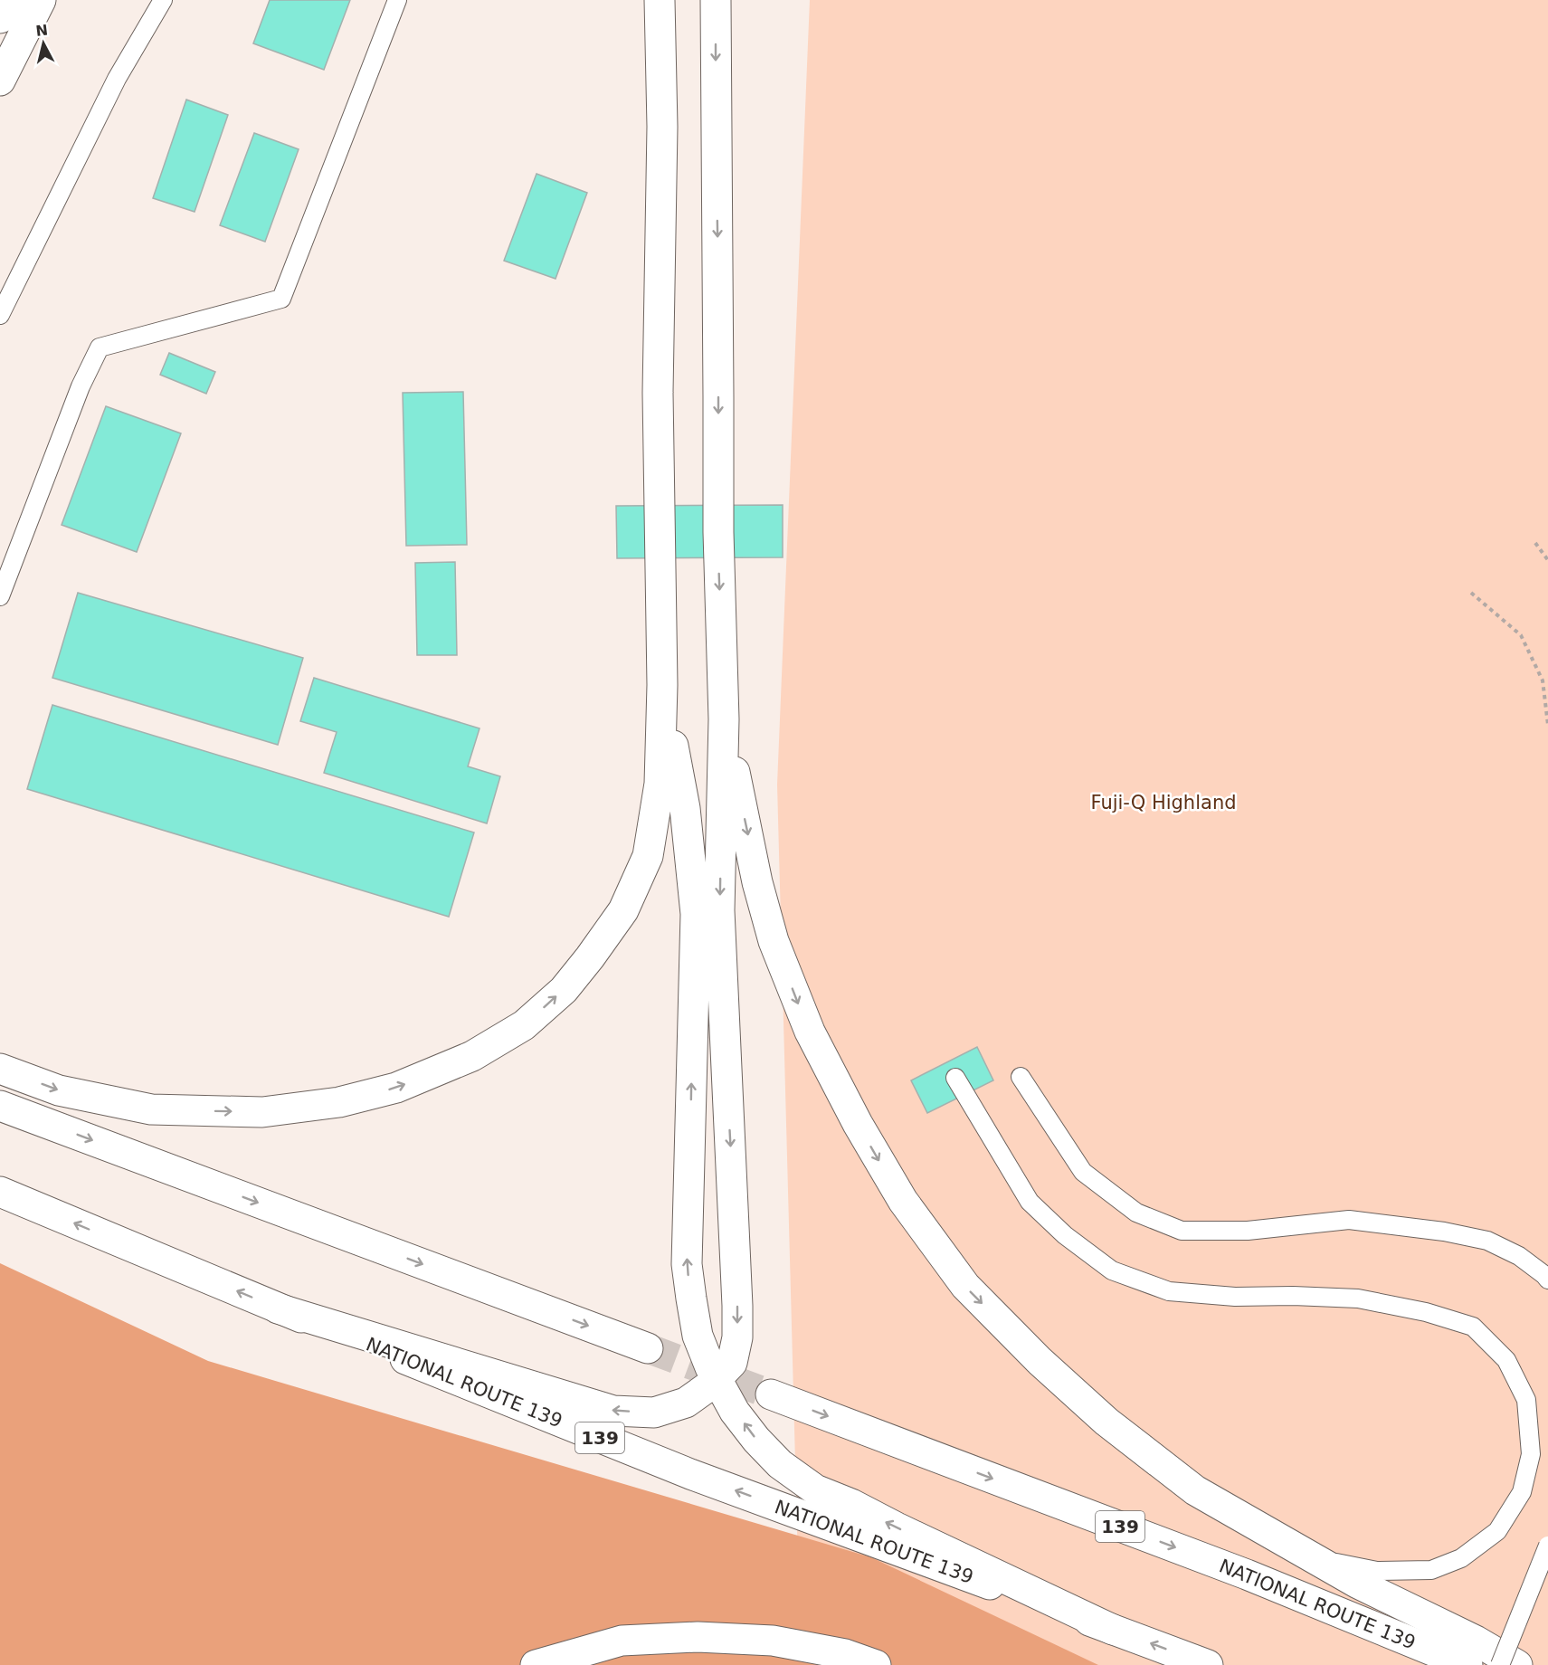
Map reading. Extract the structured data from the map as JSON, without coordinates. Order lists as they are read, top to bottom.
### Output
{
  "streets": {
    "main road": ["NATIONAL ROUTE 139", "139"]
  },
  "parks": ["Fuji-Q Highland"],
  "north": "top"
}
